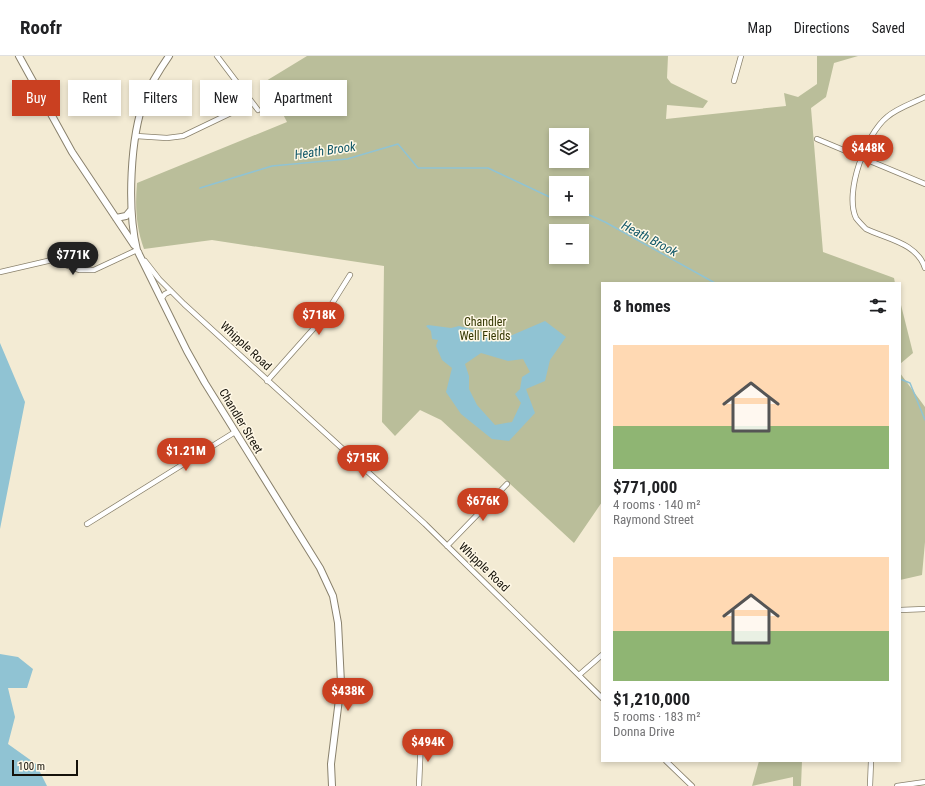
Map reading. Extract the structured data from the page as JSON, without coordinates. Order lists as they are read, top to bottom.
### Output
{
  "streets": {
    "main road": ["Whipple Road", "Chandler Street"]
  },
  "crossings": [
    ["Whipple Road", "Chandler Street"]
  ],
  "water": ["Heath Brook"],
  "parks": ["Chandler Well Fields"],
  "scale_bar": "100 m",
  "page": {
    "header": "Roofr",
    "nav": ["Map", "Directions", "Saved"],
    "chip": [
      "Buy",
      "Rent",
      "Filters",
      "New",
      "Apartment"
    ],
    "map_buttons": ["+", "−"],
    "price": [
      "$448K",
      "$771K",
      "$718K",
      "$1.21M",
      "$715K",
      "$676K",
      "$438K",
      "$494K"
    ],
    "heading": "8 homes",
    "list": [
      {
        "name": "$771,000",
        "note": "4 rooms · 140 m² · Raymond Street"
      },
      {
        "name": "$1,210,000",
        "note": "5 rooms · 183 m² · Donna Drive"
      }
    ],
    "scale": "100 m"
  }
}
